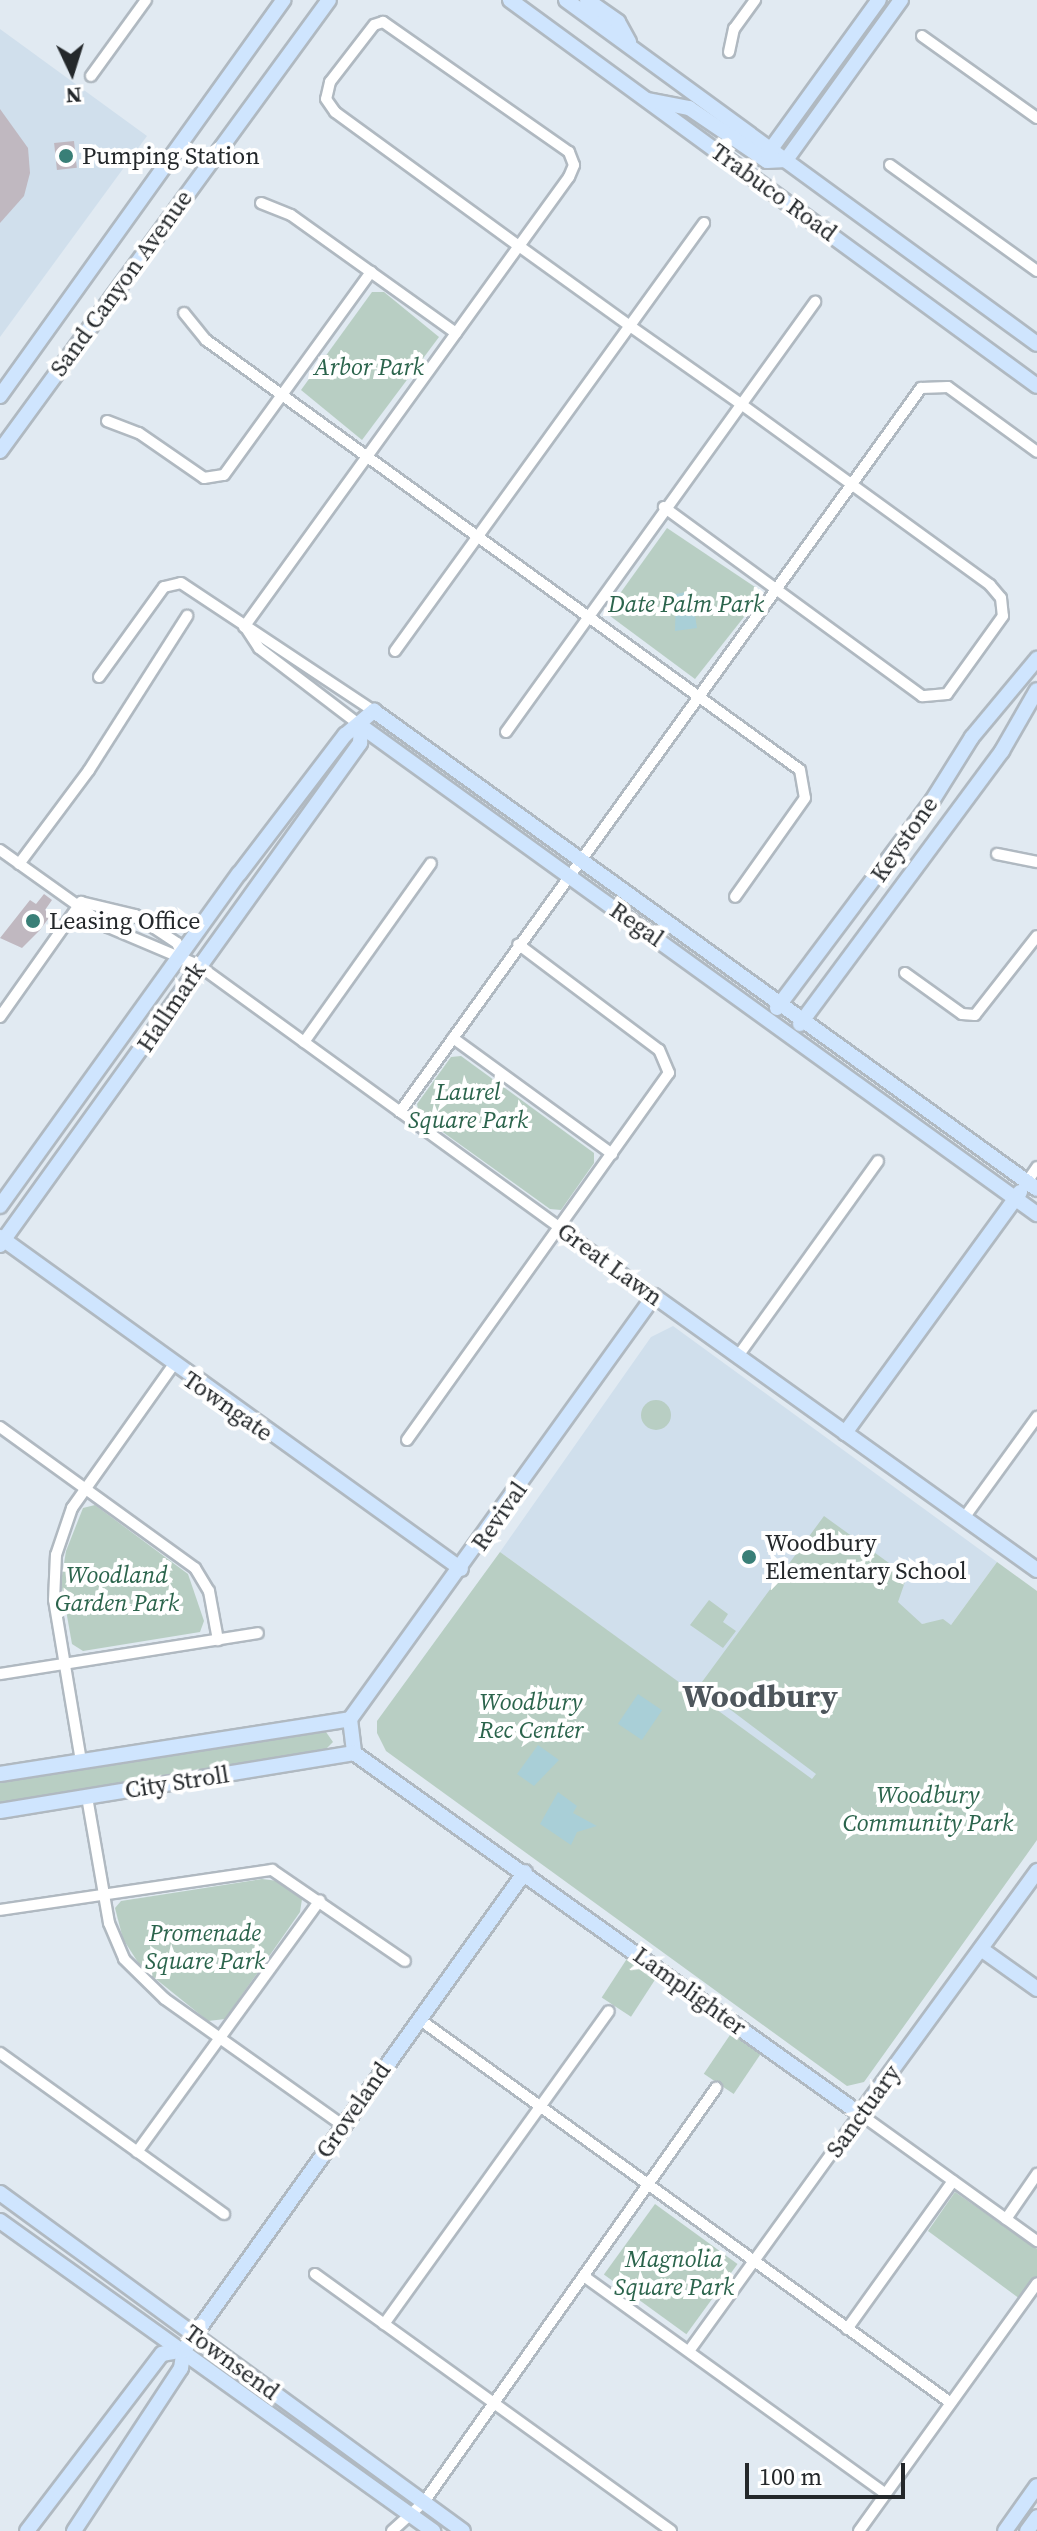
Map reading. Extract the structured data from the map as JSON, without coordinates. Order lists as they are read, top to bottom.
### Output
{
  "streets": {
    "street": [
      "Trabuco Road",
      "Sand Canyon Avenue",
      "Keystone",
      "Regal",
      "Hallmark",
      "Great Lawn",
      "Towngate",
      "Revival",
      "City Stroll",
      "Lamplighter",
      "Groveland",
      "Sanctuary",
      "Townsend"
    ]
  },
  "crossings": [
    ["Keystone", "Regal"],
    ["Regal", "Hallmark"],
    ["Hallmark", "Great Lawn"],
    ["Hallmark", "Towngate"],
    ["Great Lawn", "Revival"],
    ["Towngate", "Revival"],
    ["Revival", "City Stroll"],
    ["City Stroll", "Lamplighter"],
    ["Lamplighter", "Groveland"],
    ["Lamplighter", "Sanctuary"],
    ["Groveland", "Townsend"]
  ],
  "districts": ["Woodbury"],
  "parks": [
    "Arbor Park",
    "Date Palm Park",
    "Laurel Square Park",
    "Woodland Garden Park",
    "Woodbury Rec Center",
    "Woodbury Community Park",
    "Promenade Square Park",
    "Magnolia Square Park"
  ],
  "places": ["Pumping Station", "Leasing Office", "Woodbury Elementary School"],
  "scale_bar": "100 m",
  "north": "bottom"
}
